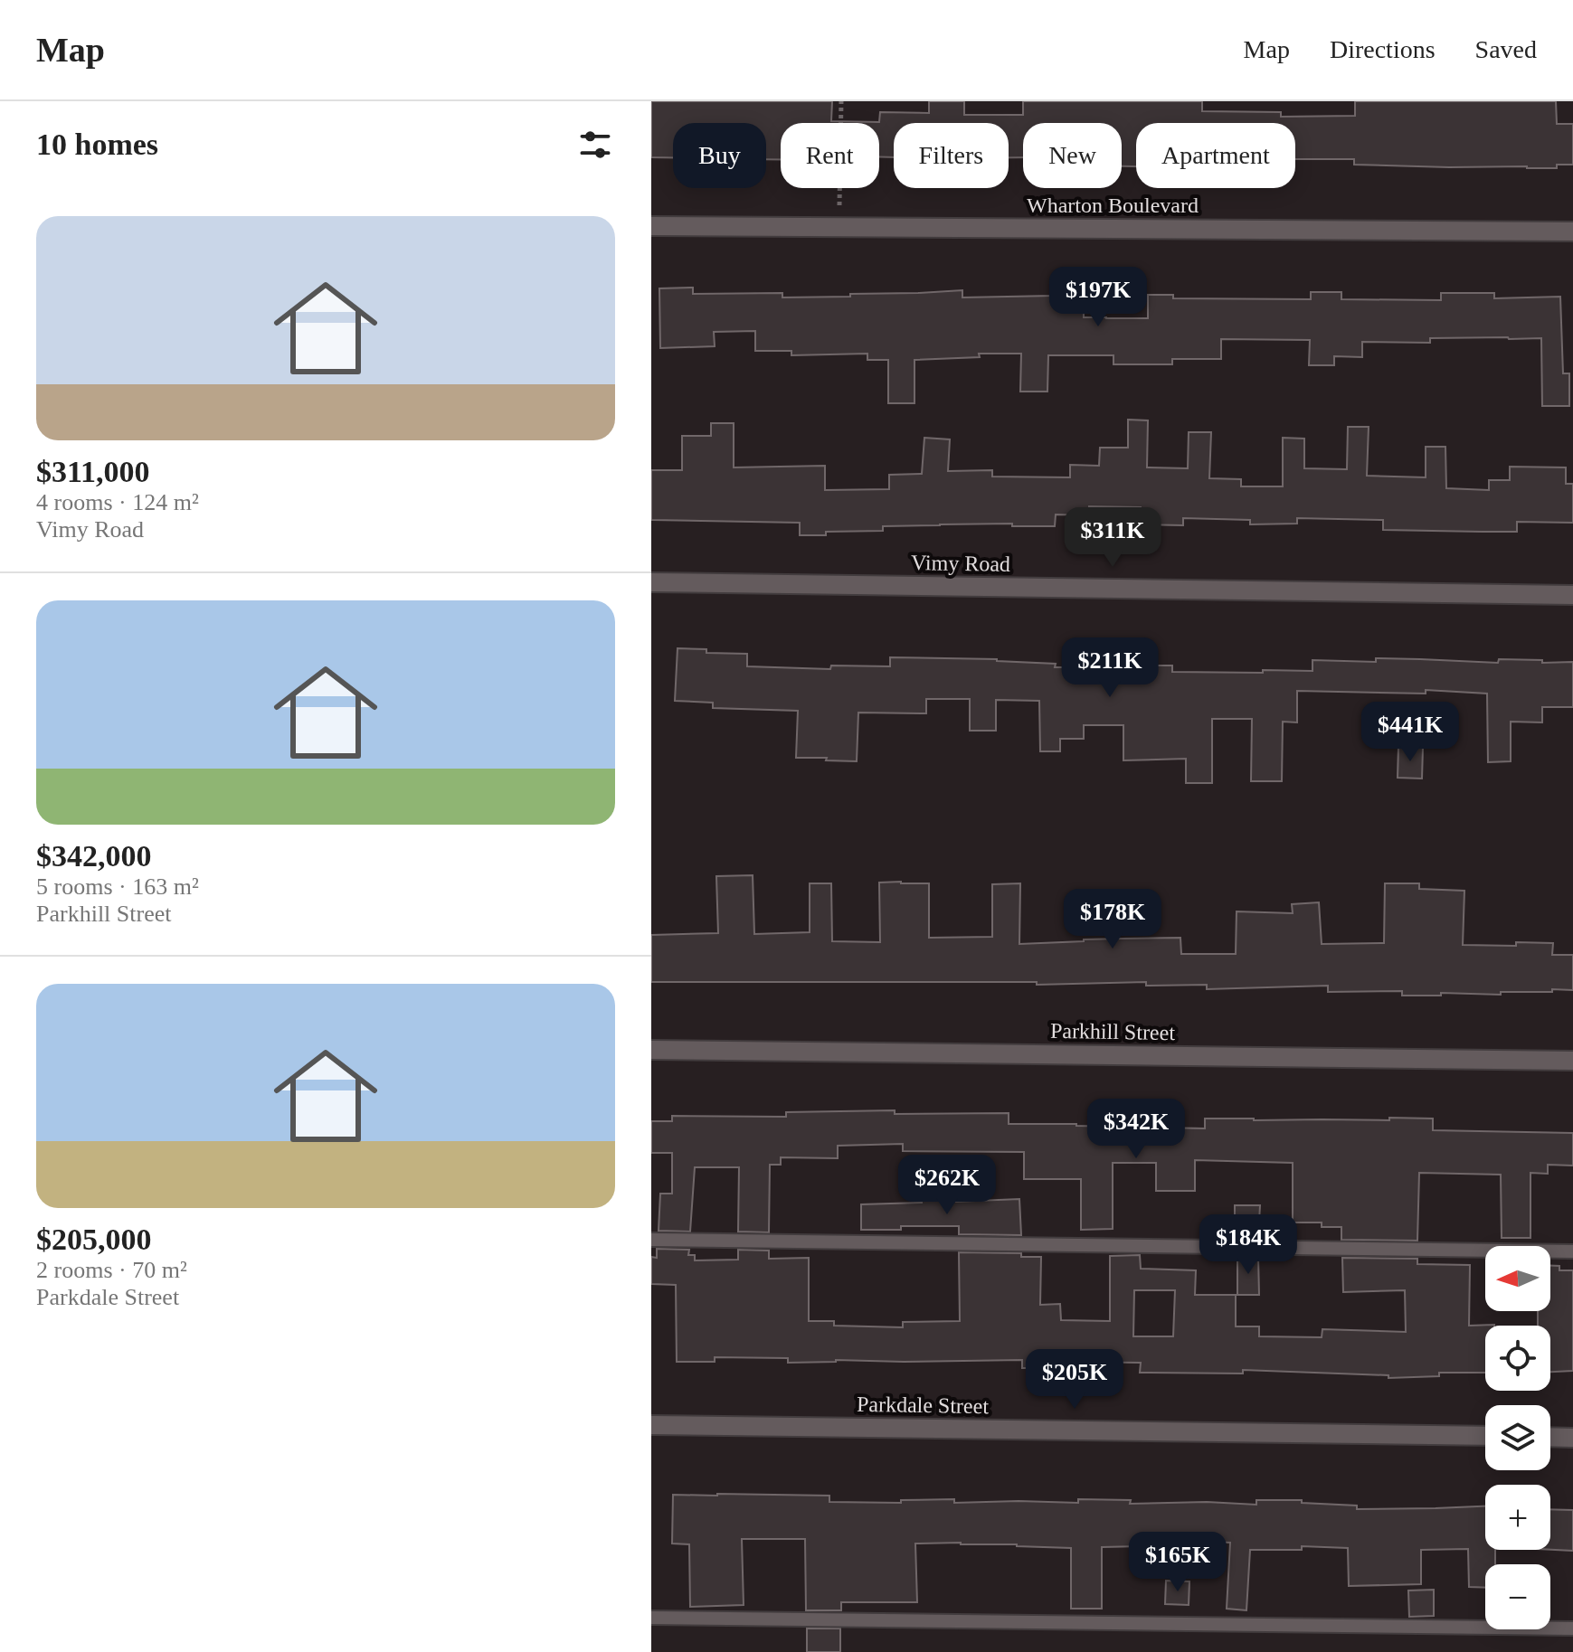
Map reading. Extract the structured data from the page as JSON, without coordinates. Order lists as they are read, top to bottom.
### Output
{
  "streets": {
    "street": [
      "Wharton Boulevard",
      "Vimy Road",
      "Parkhill Street",
      "Parkdale Street"
    ]
  },
  "north": "left",
  "page": {
    "header": "Map",
    "nav": ["Map", "Directions", "Saved"],
    "heading": "10 homes",
    "chip": [
      "Buy",
      "Rent",
      "Filters",
      "New",
      "Apartment"
    ],
    "list": [
      {
        "name": "$311,000",
        "note": "4 rooms · 124 m² · Vimy Road"
      },
      {
        "name": "$342,000",
        "note": "5 rooms · 163 m² · Parkhill Street"
      },
      {
        "name": "$205,000",
        "note": "2 rooms · 70 m² · Parkdale Street"
      }
    ],
    "price": [
      "$197K",
      "$311K",
      "$211K",
      "$441K",
      "$178K",
      "$342K",
      "$262K",
      "$184K",
      "$205K",
      "$165K"
    ],
    "map_buttons": ["+", "−"]
  }
}
